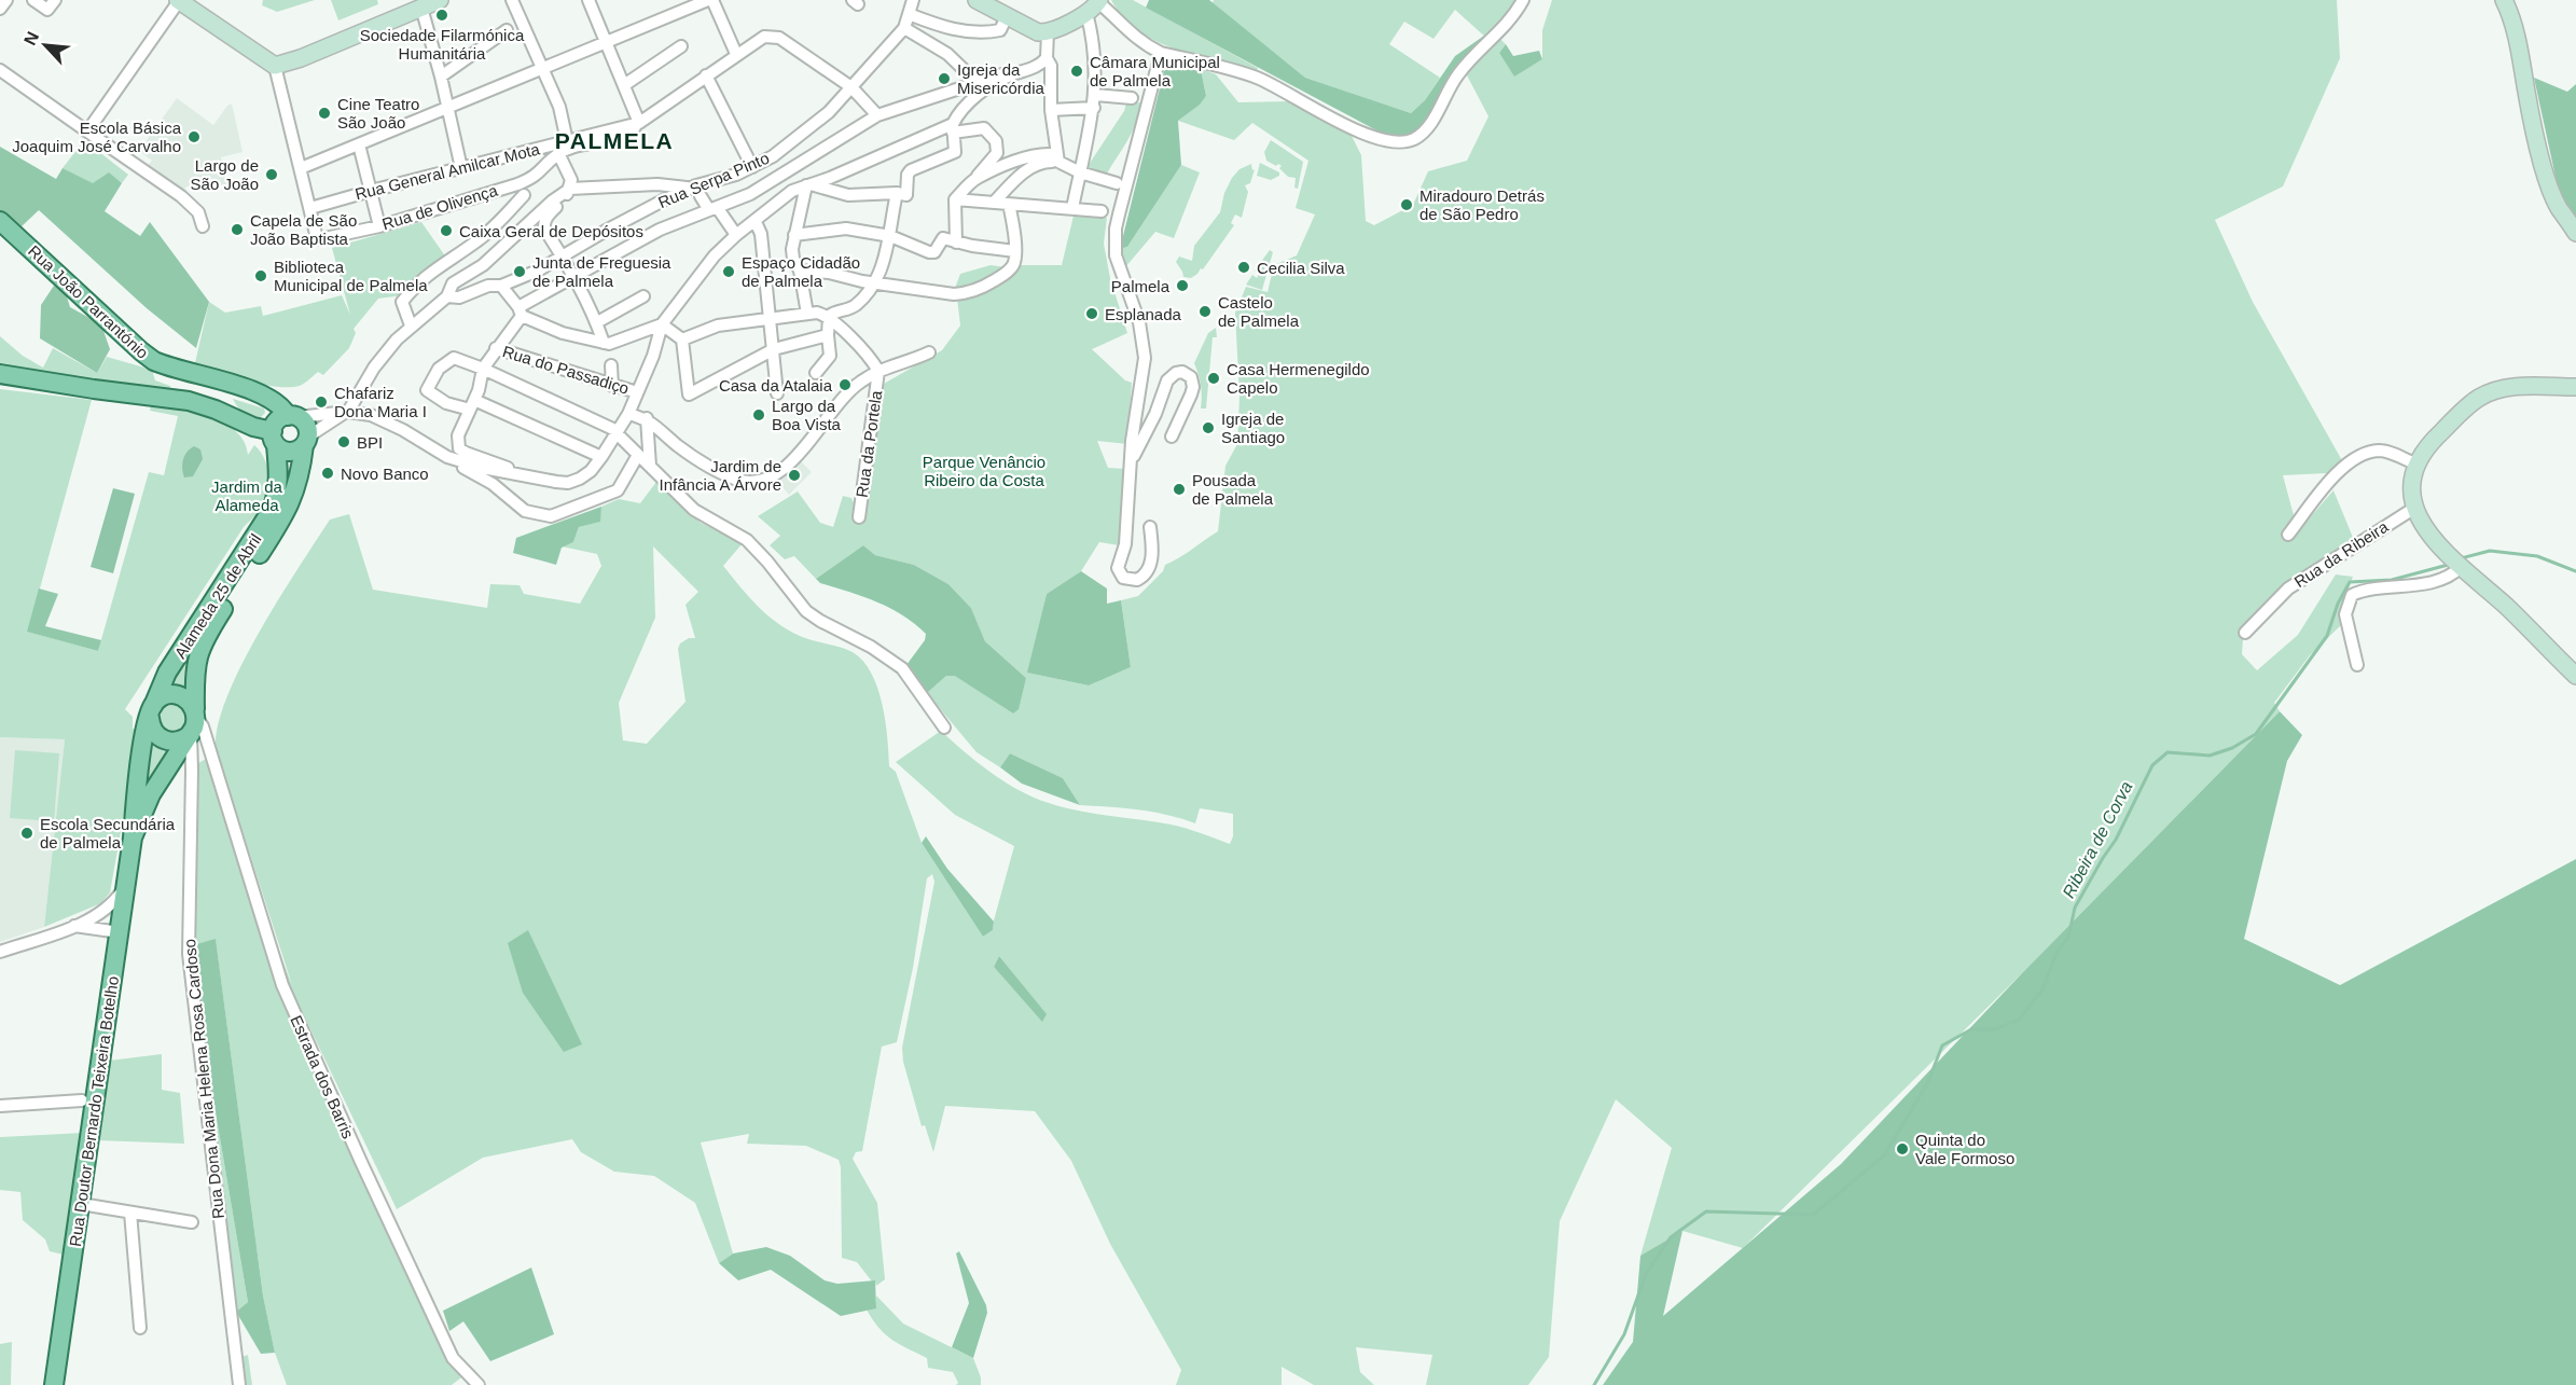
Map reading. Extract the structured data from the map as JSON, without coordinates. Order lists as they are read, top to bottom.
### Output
{
  "streets": {
    "main road": ["Rua João Parrantónio", "Alameda 25 de Abril", "Rua Doutor Bernardo Teixeira Botelho"],
    "street": [
      "Rua General Amilcar Mota",
      "Rua Serpa Pinto",
      "Rua de Olivença",
      "Rua do Passadiço",
      "Rua da Portela",
      "Rua da Ribeira",
      "Estrada dos Barris",
      "Rua Dona Maria Helena Rosa Cardoso"
    ]
  },
  "crossings": [
    ["Rua General Amilcar Mota", "Rua Serpa Pinto"],
    ["Rua General Amilcar Mota", "Rua de Olivença"],
    ["Rua João Parrantónio", "Alameda 25 de Abril"],
    ["Alameda 25 de Abril", "Estrada dos Barris"],
    ["Alameda 25 de Abril", "Rua Dona Maria Helena Rosa Cardoso"],
    ["Alameda 25 de Abril", "Rua Doutor Bernardo Teixeira Botelho"],
    ["Estrada dos Barris", "Rua Dona Maria Helena Rosa Cardoso"],
    ["Estrada dos Barris", "Rua Doutor Bernardo Teixeira Botelho"],
    ["Rua Dona Maria Helena Rosa Cardoso", "Rua Doutor Bernardo Teixeira Botelho"]
  ],
  "districts": ["PALMELA"],
  "water": ["Ribeira de Corva"],
  "parks": ["Parque Venâncio Ribeiro da Costa", "Jardim da Alameda"],
  "places": [
    "Sociedade Filarmónica Humanitária",
    "Câmara Municipal de Palmela",
    "Igreja da Misericórdia",
    "Cine Teatro São João",
    "Escola Básica Joaquim José Carvalho",
    "Largo de São João",
    "Miradouro Detrás de São Pedro",
    "Capela de São João Baptista",
    "Caixa Geral de Depósitos",
    "Cecilia Silva",
    "Junta de Freguesia de Palmela",
    "Espaço Cidadão de Palmela",
    "Biblioteca Municipal de Palmela",
    "Palmela",
    "Castelo de Palmela",
    "Esplanada",
    "Casa Hermenegildo Capelo",
    "Casa da Atalaia",
    "Chafariz Dona Maria I",
    "Largo da Boa Vista",
    "Igreja de Santiago",
    "BPI",
    "Novo Banco",
    "Jardim de Infância A Árvore",
    "Pousada de Palmela",
    "Escola Secundária de Palmela",
    "Quinta do Vale Formoso"
  ],
  "north": "top left"
}
